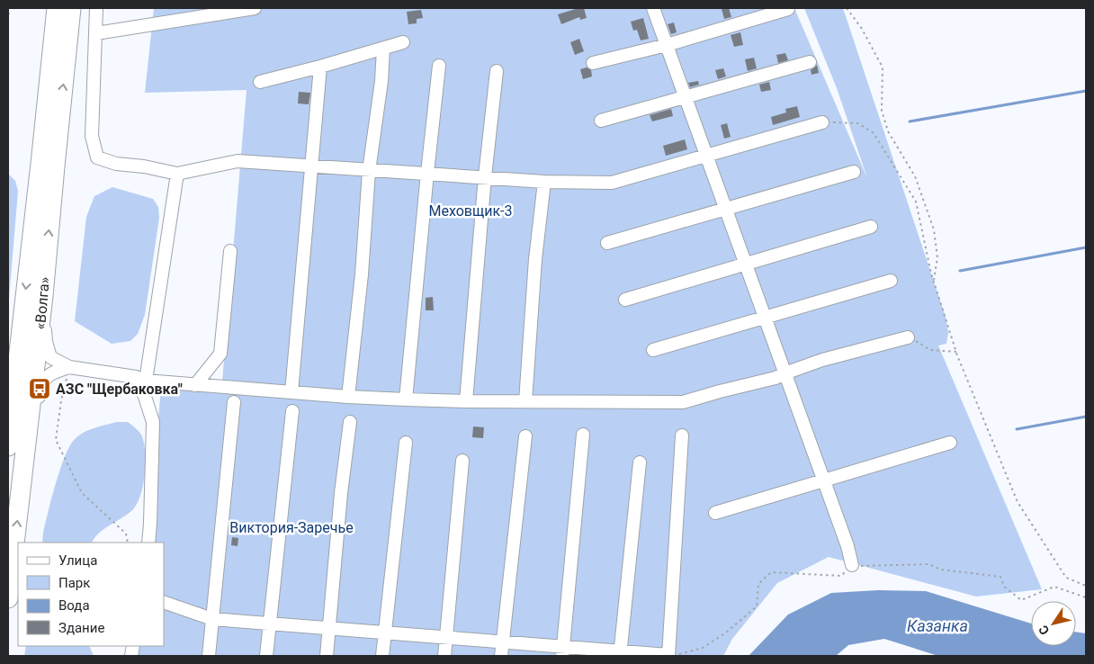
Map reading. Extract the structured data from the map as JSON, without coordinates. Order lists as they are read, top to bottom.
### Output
{
  "streets": {
    "highway": ["«Волга»"]
  },
  "water": ["Казанка"],
  "parks": ["Меховщик-3", "Виктория-Заречье"],
  "places": {
    "bus stop": ["АЗС \"Щербаковка\""]
  },
  "legend": [
    "Улица",
    "Парк",
    "Вода",
    "Здание"
  ],
  "north": "bottom left"
}
